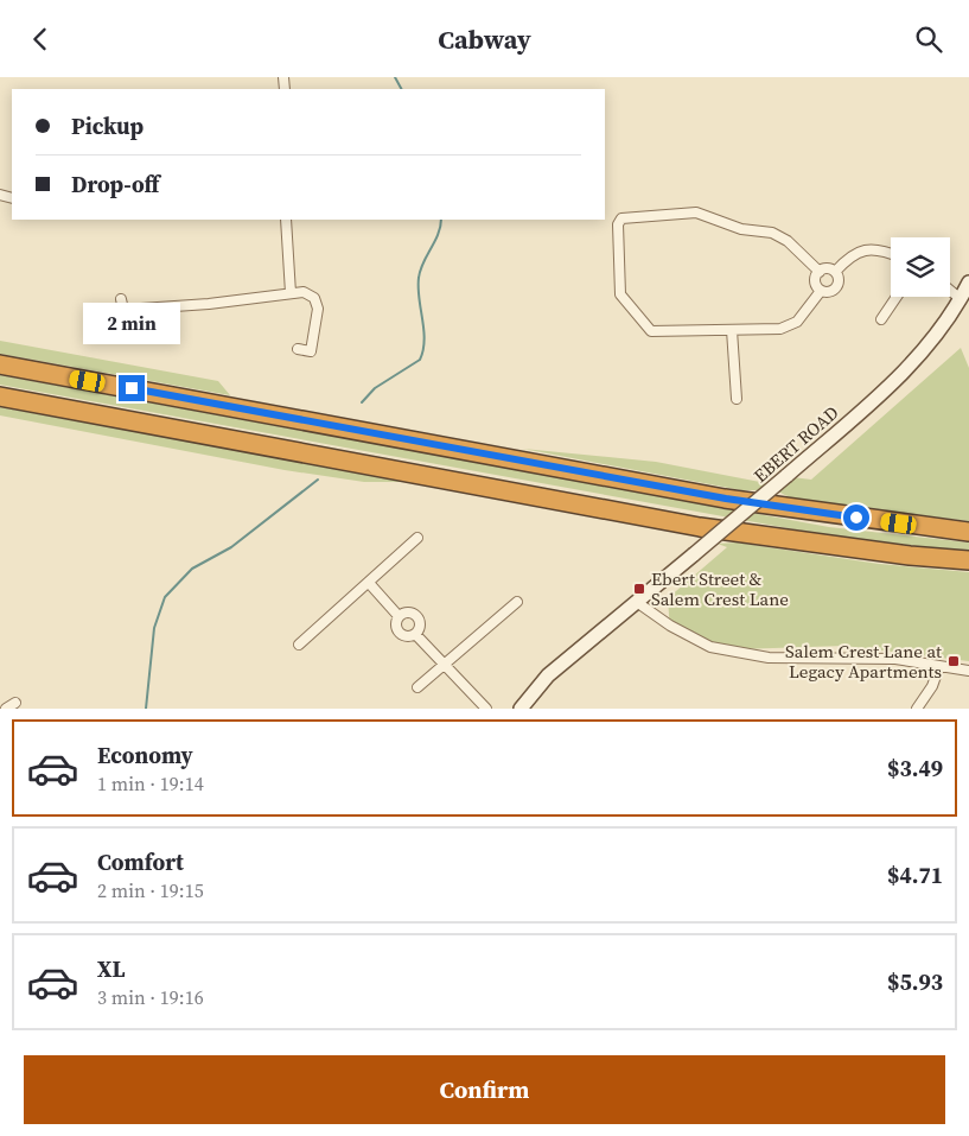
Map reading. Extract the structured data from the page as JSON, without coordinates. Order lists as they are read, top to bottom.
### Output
{
  "streets": {
    "main road": ["EBERT ROAD"]
  },
  "places": {
    "transit": ["Ebert Street & Salem Crest Lane", "Salem Crest Lane at Legacy Apartments"]
  },
  "page": {
    "header": "Cabway",
    "banner": ["Pickup", "Drop-off"],
    "bubble": "2 min",
    "list": [
      {
        "name": "Economy",
        "note": "1 min · 19:14",
        "value": "$3.49"
      },
      {
        "name": "Comfort",
        "note": "2 min · 19:15",
        "value": "$4.71"
      },
      {
        "name": "XL",
        "note": "3 min · 19:16",
        "value": "$5.93"
      }
    ],
    "buttons": "Confirm"
  }
}
